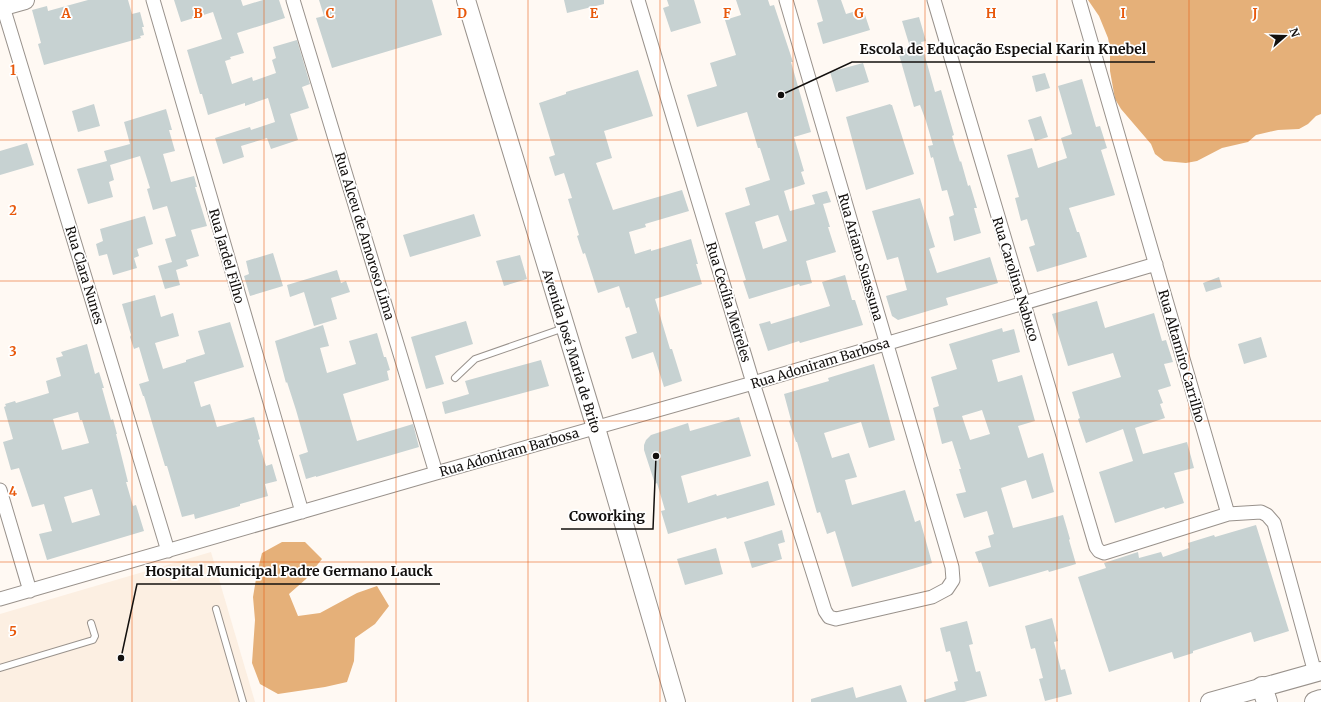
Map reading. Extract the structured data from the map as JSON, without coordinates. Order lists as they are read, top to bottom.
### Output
{
  "streets": {
    "main road": ["Avenida José Maria de Brito"],
    "street": [
      "Rua Alceu de Amoroso Lima",
      "Rua Jardel Filho",
      "Rua Ariano Suassuna",
      "Rua Clara Nunes",
      "Rua Carolina Nabuco",
      "Rua Cecília Meireles",
      "Rua Altamiro Carrilho",
      "Rua Adoniram Barbosa"
    ]
  },
  "crossings": [
    ["Rua Alceu de Amoroso Lima", "Rua Adoniram Barbosa"],
    ["Rua Jardel Filho", "Rua Adoniram Barbosa"],
    ["Rua Ariano Suassuna", "Rua Cecília Meireles"],
    ["Rua Ariano Suassuna", "Rua Adoniram Barbosa"],
    ["Rua Clara Nunes", "Rua Adoniram Barbosa"],
    ["Rua Carolina Nabuco", "Rua Altamiro Carrilho"],
    ["Rua Carolina Nabuco", "Rua Adoniram Barbosa"],
    ["Rua Cecília Meireles", "Rua Adoniram Barbosa"],
    ["Avenida José Maria de Brito", "Rua Adoniram Barbosa"],
    ["Rua Altamiro Carrilho", "Rua Adoniram Barbosa"]
  ],
  "places": ["Escola de Educação Especial Karin Knebel", "Coworking", "Hospital Municipal Padre Germano Lauck"],
  "north": "right",
  "grid": {
    "columns": [
      "A",
      "B",
      "C",
      "D",
      "E",
      "F",
      "G",
      "H",
      "I",
      "J"
    ],
    "rows": [
      "1",
      "2",
      "3",
      "4",
      "5"
    ]
  }
}
